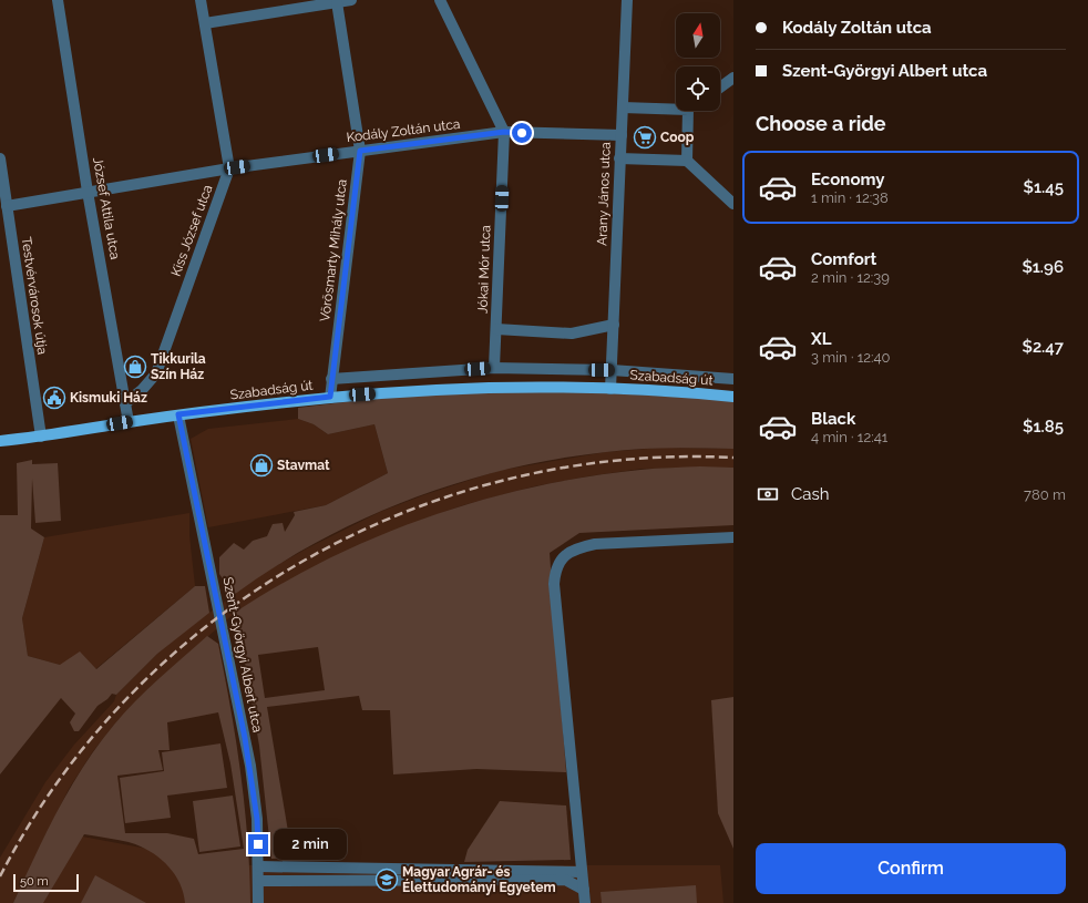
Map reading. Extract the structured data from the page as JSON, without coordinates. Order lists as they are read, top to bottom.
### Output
{
  "streets": {
    "main road": ["Szabadság út"],
    "street": [
      "Kodály Zoltán utca",
      "Arany János utca",
      "József Attila utca",
      "Kiss József utca",
      "Vörösmarty Mihály utca",
      "Jókai Mór utca",
      "Testvérvárosok útja",
      "Szent-Györgyi Albert utca"
    ]
  },
  "crossings": [
    ["Kodály Zoltán utca", "Arany János utca"],
    ["Kodály Zoltán utca", "József Attila utca"],
    ["Kodály Zoltán utca", "Kiss József utca"],
    ["Kodály Zoltán utca", "Vörösmarty Mihály utca"],
    ["Kodály Zoltán utca", "Jókai Mór utca"],
    ["Kodály Zoltán utca", "Testvérvárosok útja"],
    ["Arany János utca", "Szabadság út"],
    ["József Attila utca", "Kiss József utca"],
    ["József Attila utca", "Szabadság út"],
    ["Vörösmarty Mihály utca", "Szabadság út"],
    ["Jókai Mór utca", "Szabadság út"],
    ["Testvérvárosok útja", "Szabadság út"],
    ["Szabadság út", "Szent-Györgyi Albert utca"]
  ],
  "places": {
    "supermarket": ["Coop"],
    "shop": ["Tikkurila Szín Ház", "Stavmat"],
    "public building": ["Kismuki Ház"],
    "school or university": ["Magyar Agrár- és Élettudományi Egyetem"]
  },
  "scale_bar": "50 m",
  "north": "top",
  "page": {
    "banner": ["Kodály Zoltán utca", "Szent-Györgyi Albert utca"],
    "heading": "Choose a ride",
    "list": [
      {
        "name": "Economy",
        "note": "1 min · 12:38",
        "value": "$1.45"
      },
      {
        "name": "Comfort",
        "note": "2 min · 12:39",
        "value": "$1.96"
      },
      {
        "name": "XL",
        "note": "3 min · 12:40",
        "value": "$2.47"
      },
      {
        "name": "Black",
        "note": "4 min · 12:41",
        "value": "$1.85"
      }
    ],
    "pay": ["Cash", "780 m"],
    "bubble": "2 min",
    "buttons": "Confirm",
    "scale": "50 m"
  }
}
